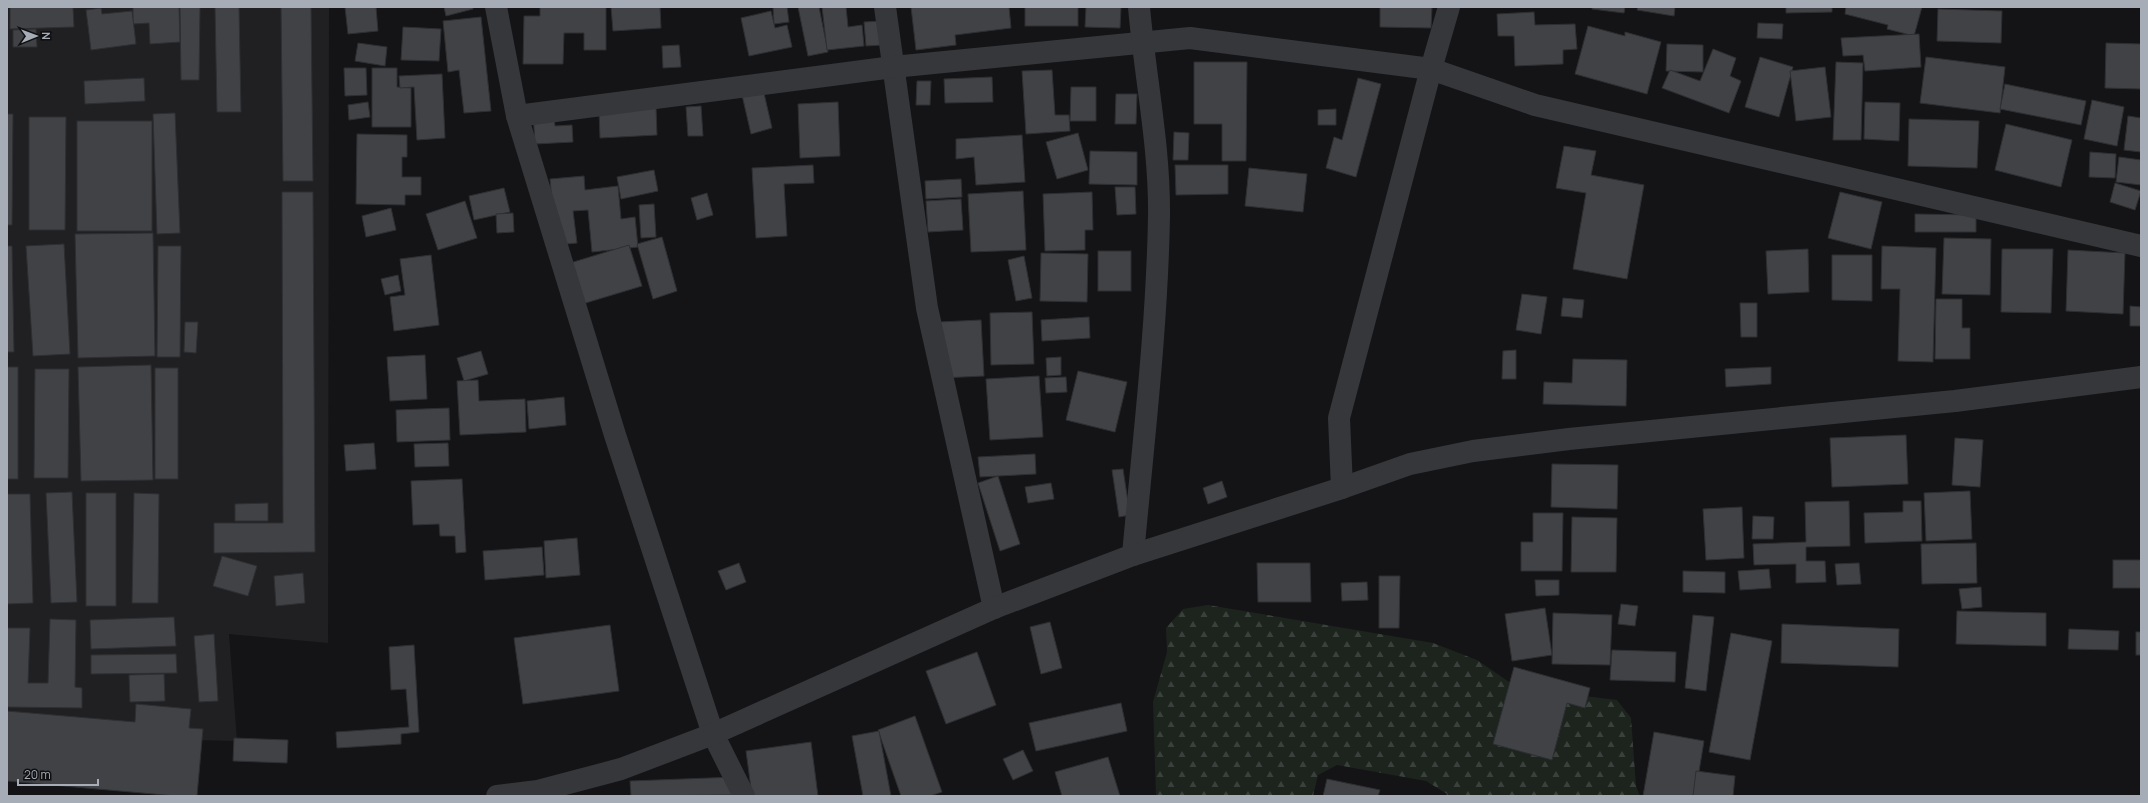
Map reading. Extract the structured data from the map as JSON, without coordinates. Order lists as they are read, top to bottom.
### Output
{
  "scale_bar": "20 m",
  "north": "right"
}
